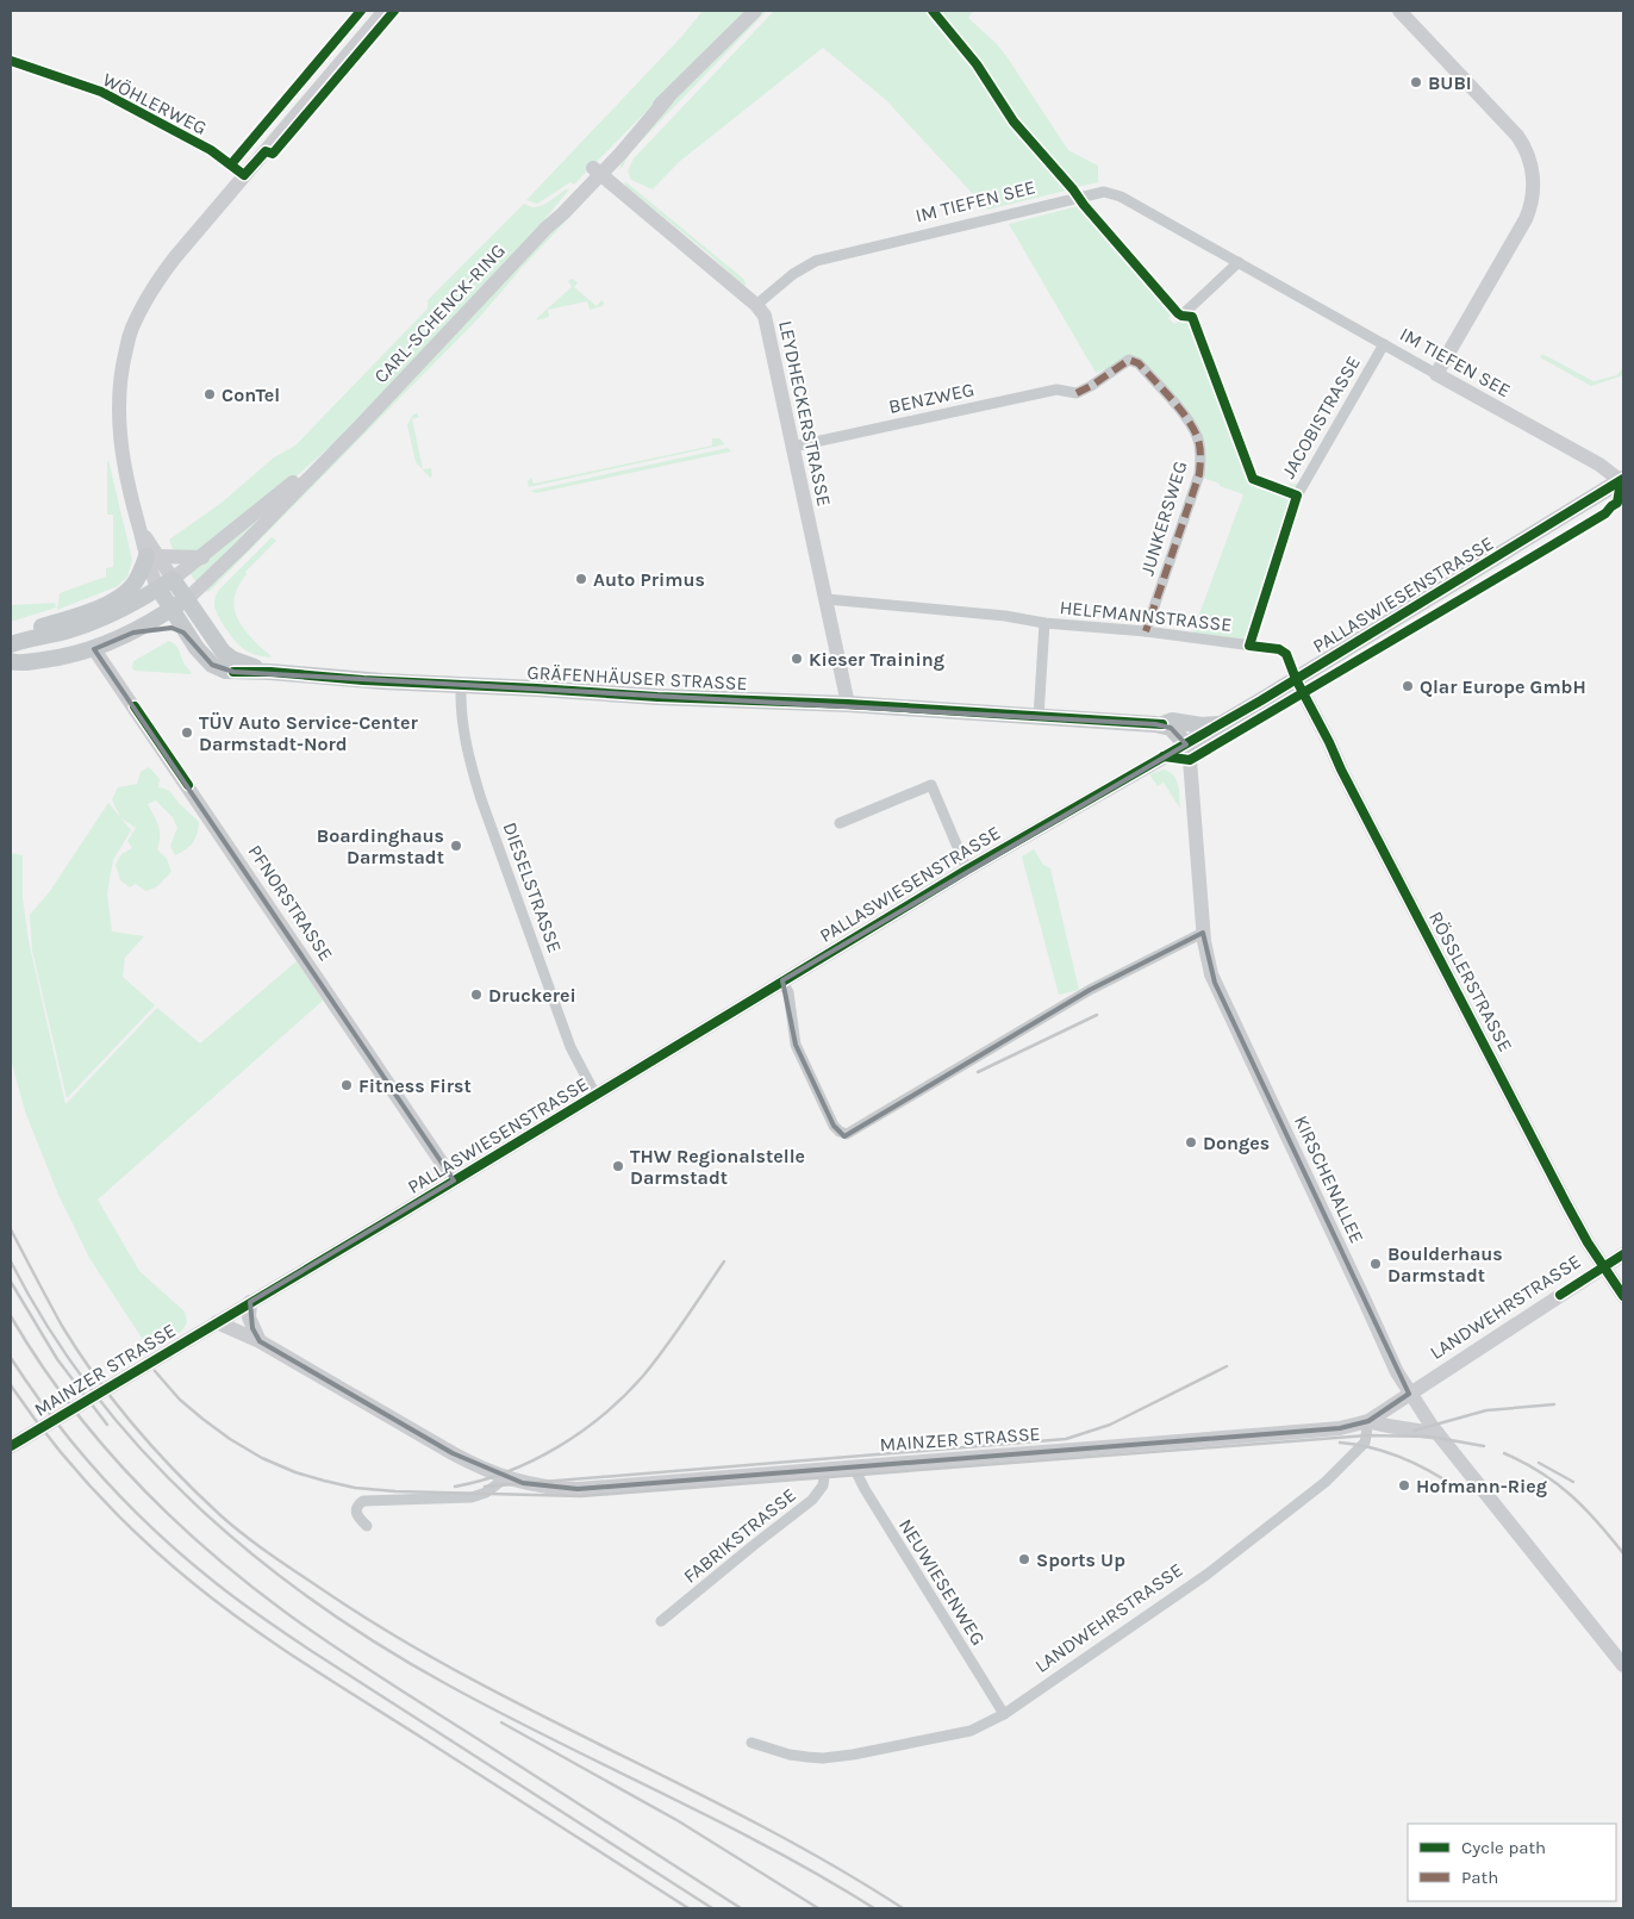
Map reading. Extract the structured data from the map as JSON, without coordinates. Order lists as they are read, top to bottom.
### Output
{
  "streets": {
    "main road": ["PALLASWIESENSTRASSE", "GRÄFENHÄUSER STRASSE"],
    "street": [
      "WÖHLERWEG",
      "IM TIEFEN SEE",
      "CARL-SCHENCK-RING",
      "BENZWEG",
      "LEYDHECKERSTRASSE",
      "JACOBISTRASSE",
      "JUNKERSWEG",
      "HELFMANNSTRASSE",
      "DIESELSTRASSE",
      "PFNORSTRASSE",
      "RÖSSLERSTRASSE",
      "KIRSCHENALLEE",
      "LANDWEHRSTRASSE",
      "MAINZER STRASSE",
      "FABRIKSTRASSE",
      "NEUWIESENWEG"
    ]
  },
  "crossings": [
    ["IM TIEFEN SEE", "LEYDHECKERSTRASSE"],
    ["IM TIEFEN SEE", "JACOBISTRASSE"],
    ["IM TIEFEN SEE", "PALLASWIESENSTRASSE"],
    ["CARL-SCHENCK-RING", "LEYDHECKERSTRASSE"],
    ["CARL-SCHENCK-RING", "GRÄFENHÄUSER STRASSE"],
    ["BENZWEG", "LEYDHECKERSTRASSE"],
    ["BENZWEG", "JUNKERSWEG"],
    ["LEYDHECKERSTRASSE", "HELFMANNSTRASSE"],
    ["LEYDHECKERSTRASSE", "GRÄFENHÄUSER STRASSE"],
    ["JACOBISTRASSE", "HELFMANNSTRASSE"],
    ["JUNKERSWEG", "HELFMANNSTRASSE"],
    ["PALLASWIESENSTRASSE", "HELFMANNSTRASSE"],
    ["PALLASWIESENSTRASSE", "GRÄFENHÄUSER STRASSE"],
    ["PALLASWIESENSTRASSE", "DIESELSTRASSE"],
    ["PALLASWIESENSTRASSE", "PFNORSTRASSE"],
    ["PALLASWIESENSTRASSE", "RÖSSLERSTRASSE"],
    ["PALLASWIESENSTRASSE", "KIRSCHENALLEE"],
    ["PALLASWIESENSTRASSE", "MAINZER STRASSE"],
    ["HELFMANNSTRASSE", "GRÄFENHÄUSER STRASSE"],
    ["HELFMANNSTRASSE", "RÖSSLERSTRASSE"],
    ["GRÄFENHÄUSER STRASSE", "DIESELSTRASSE"],
    ["RÖSSLERSTRASSE", "LANDWEHRSTRASSE"],
    ["KIRSCHENALLEE", "LANDWEHRSTRASSE"],
    ["KIRSCHENALLEE", "MAINZER STRASSE"],
    ["LANDWEHRSTRASSE", "MAINZER STRASSE"],
    ["LANDWEHRSTRASSE", "NEUWIESENWEG"],
    ["MAINZER STRASSE", "FABRIKSTRASSE"],
    ["MAINZER STRASSE", "NEUWIESENWEG"]
  ],
  "places": [
    "BUBI",
    "ConTel",
    "Auto Primus",
    "Kieser Training",
    "Qlar Europe GmbH",
    "TÜV Auto Service-Center Darmstadt-Nord",
    "Boardinghaus Darmstadt",
    "Druckerei",
    "Fitness First",
    "Donges",
    "THW Regionalstelle Darmstadt",
    "Boulderhaus Darmstadt",
    "Hofmann-Rieg",
    "Sports Up"
  ],
  "legend": ["Cycle path", "Path"]
}
